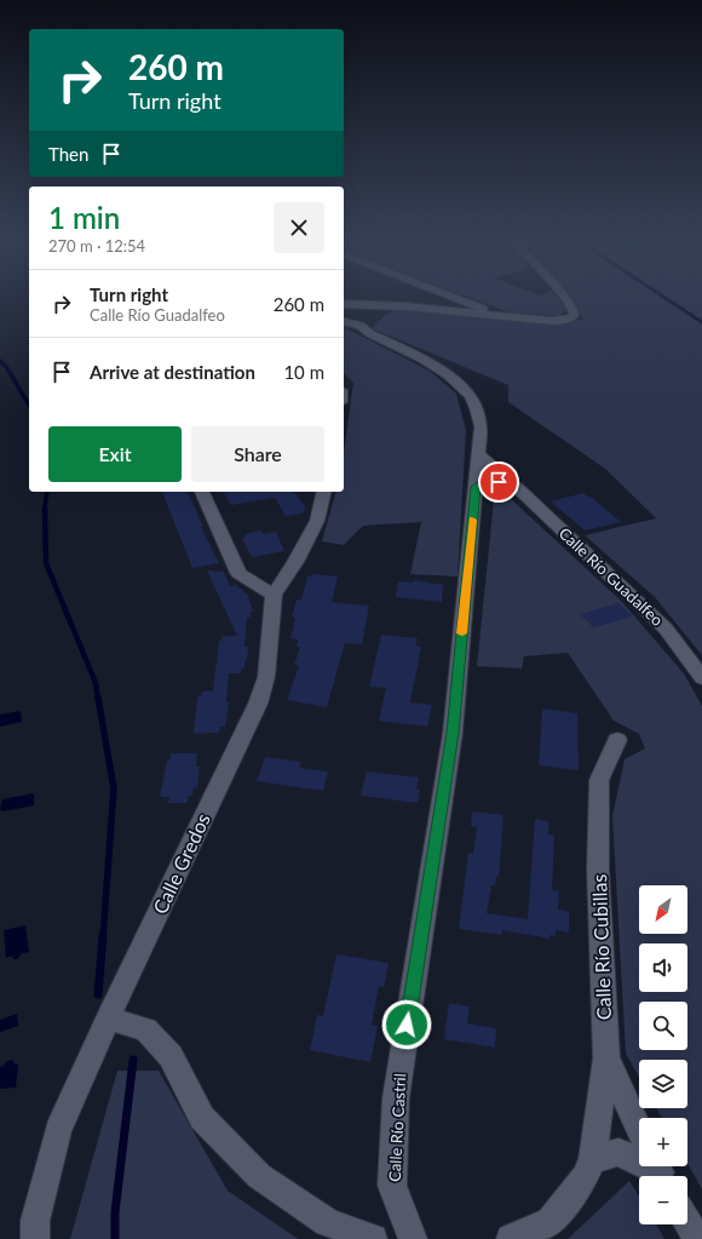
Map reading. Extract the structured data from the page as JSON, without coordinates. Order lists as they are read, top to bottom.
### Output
{
  "streets": {
    "street": [
      "Calle Río Guadalfeo",
      "Calle Gredos",
      "Calle Río Cubillas",
      "Calle Río Castril"
    ]
  },
  "crossings": [
    ["Calle Río Guadalfeo", "Calle Río Castril"]
  ],
  "north": "bottom left",
  "page": {
    "turn": ["260 m", "Turn right"],
    "then": "Then",
    "heading": ["1 min", "270 m · 12:54"],
    "list": [
      {
        "name": "Turn right",
        "note": "Calle Río Guadalfeo",
        "value": "260 m"
      },
      {
        "name": "Arrive at destination",
        "value": "10 m"
      }
    ],
    "buttons": ["Exit", "Share"],
    "map_buttons": ["+", "−"]
  }
}
